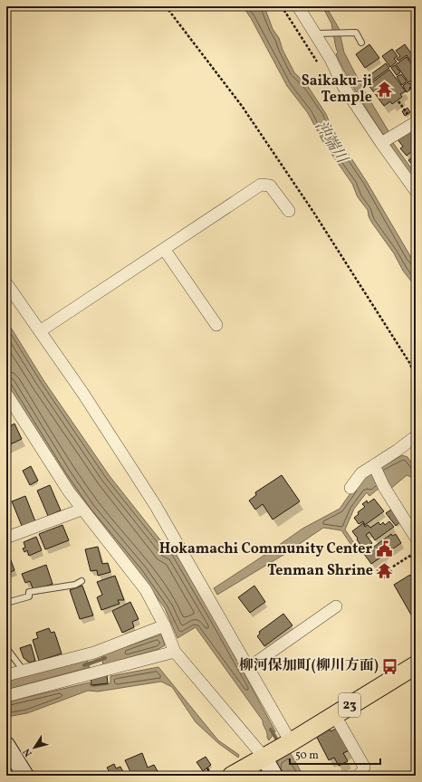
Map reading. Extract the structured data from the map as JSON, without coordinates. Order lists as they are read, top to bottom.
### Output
{
  "streets": {
    "main road": ["23"]
  },
  "water": ["沖端川"],
  "places": {
    "temple": ["Saikaku-ji Temple", "Tenman Shrine"],
    "public building": ["Hokamachi Community Center"],
    "bus stop": ["柳河保加町(柳川方面)"]
  },
  "scale_bar": "50 m",
  "north": "bottom left"
}
